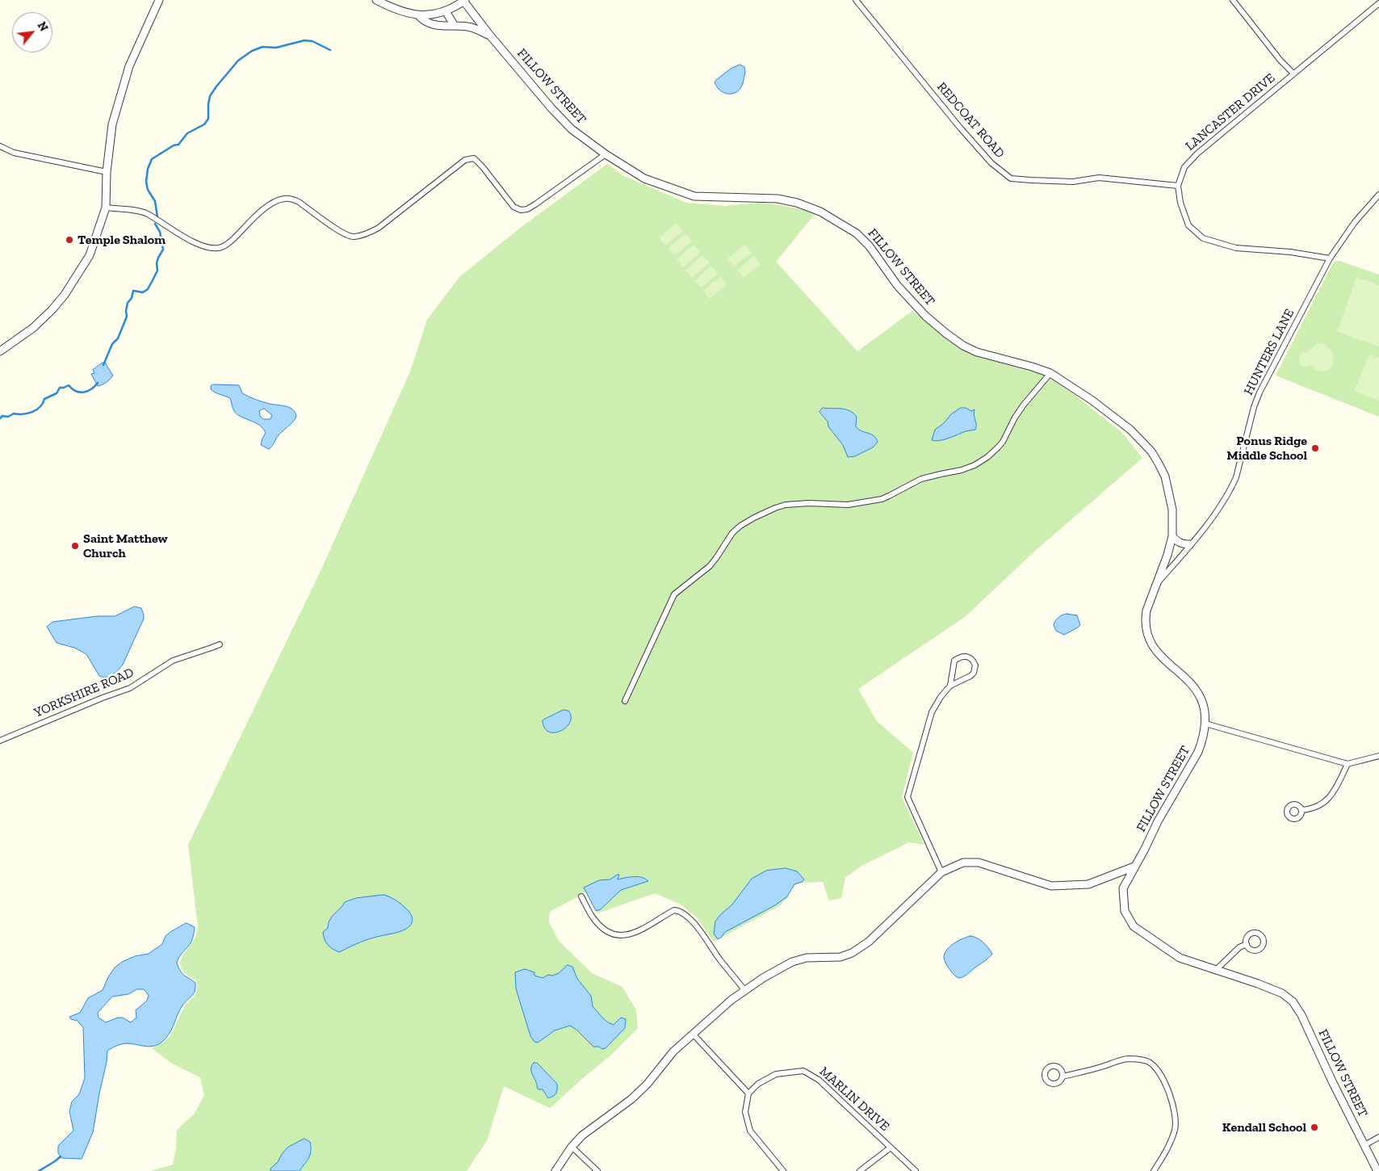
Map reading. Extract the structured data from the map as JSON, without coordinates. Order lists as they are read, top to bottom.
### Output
{
  "streets": {
    "street": [
      "FILLOW STREET",
      "LANCASTER DRIVE",
      "REDCOAT ROAD",
      "HUNTERS LANE",
      "YORKSHIRE ROAD",
      "MARLIN DRIVE"
    ]
  },
  "crossings": [
    ["FILLOW STREET", "HUNTERS LANE"],
    ["LANCASTER DRIVE", "REDCOAT ROAD"]
  ],
  "places": [
    "Temple Shalom",
    "Ponus Ridge Middle School",
    "Saint Matthew Church",
    "Kendall School"
  ],
  "north": "top right"
}
